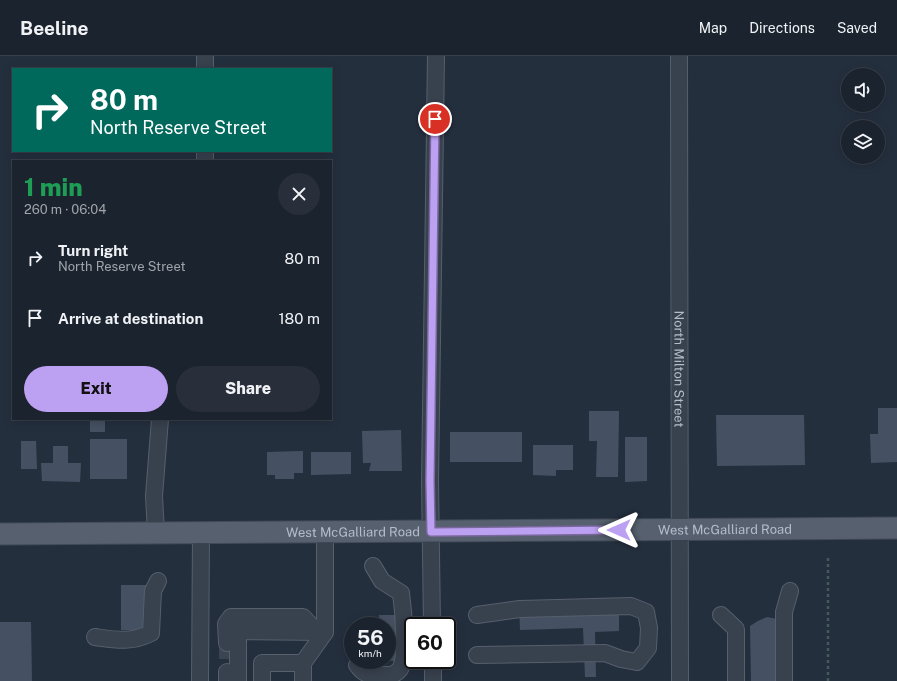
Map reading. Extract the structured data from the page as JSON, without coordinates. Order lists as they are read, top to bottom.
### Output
{
  "streets": {
    "main road": ["West McGalliard Road"],
    "street": ["North Milton Street"]
  },
  "crossings": [
    ["North Milton Street", "West McGalliard Road"]
  ],
  "page": {
    "header": "Beeline",
    "nav": ["Map", "Directions", "Saved"],
    "turn": ["80 m", "North Reserve Street"],
    "heading": ["1 min", "260 m · 06:04"],
    "list": [
      {
        "name": "Turn right",
        "note": "North Reserve Street",
        "value": "80 m"
      },
      {
        "name": "Arrive at destination",
        "value": "180 m"
      }
    ],
    "buttons": ["Exit", "Share"],
    "speed": "56 km/h",
    "limit": "60"
  }
}
